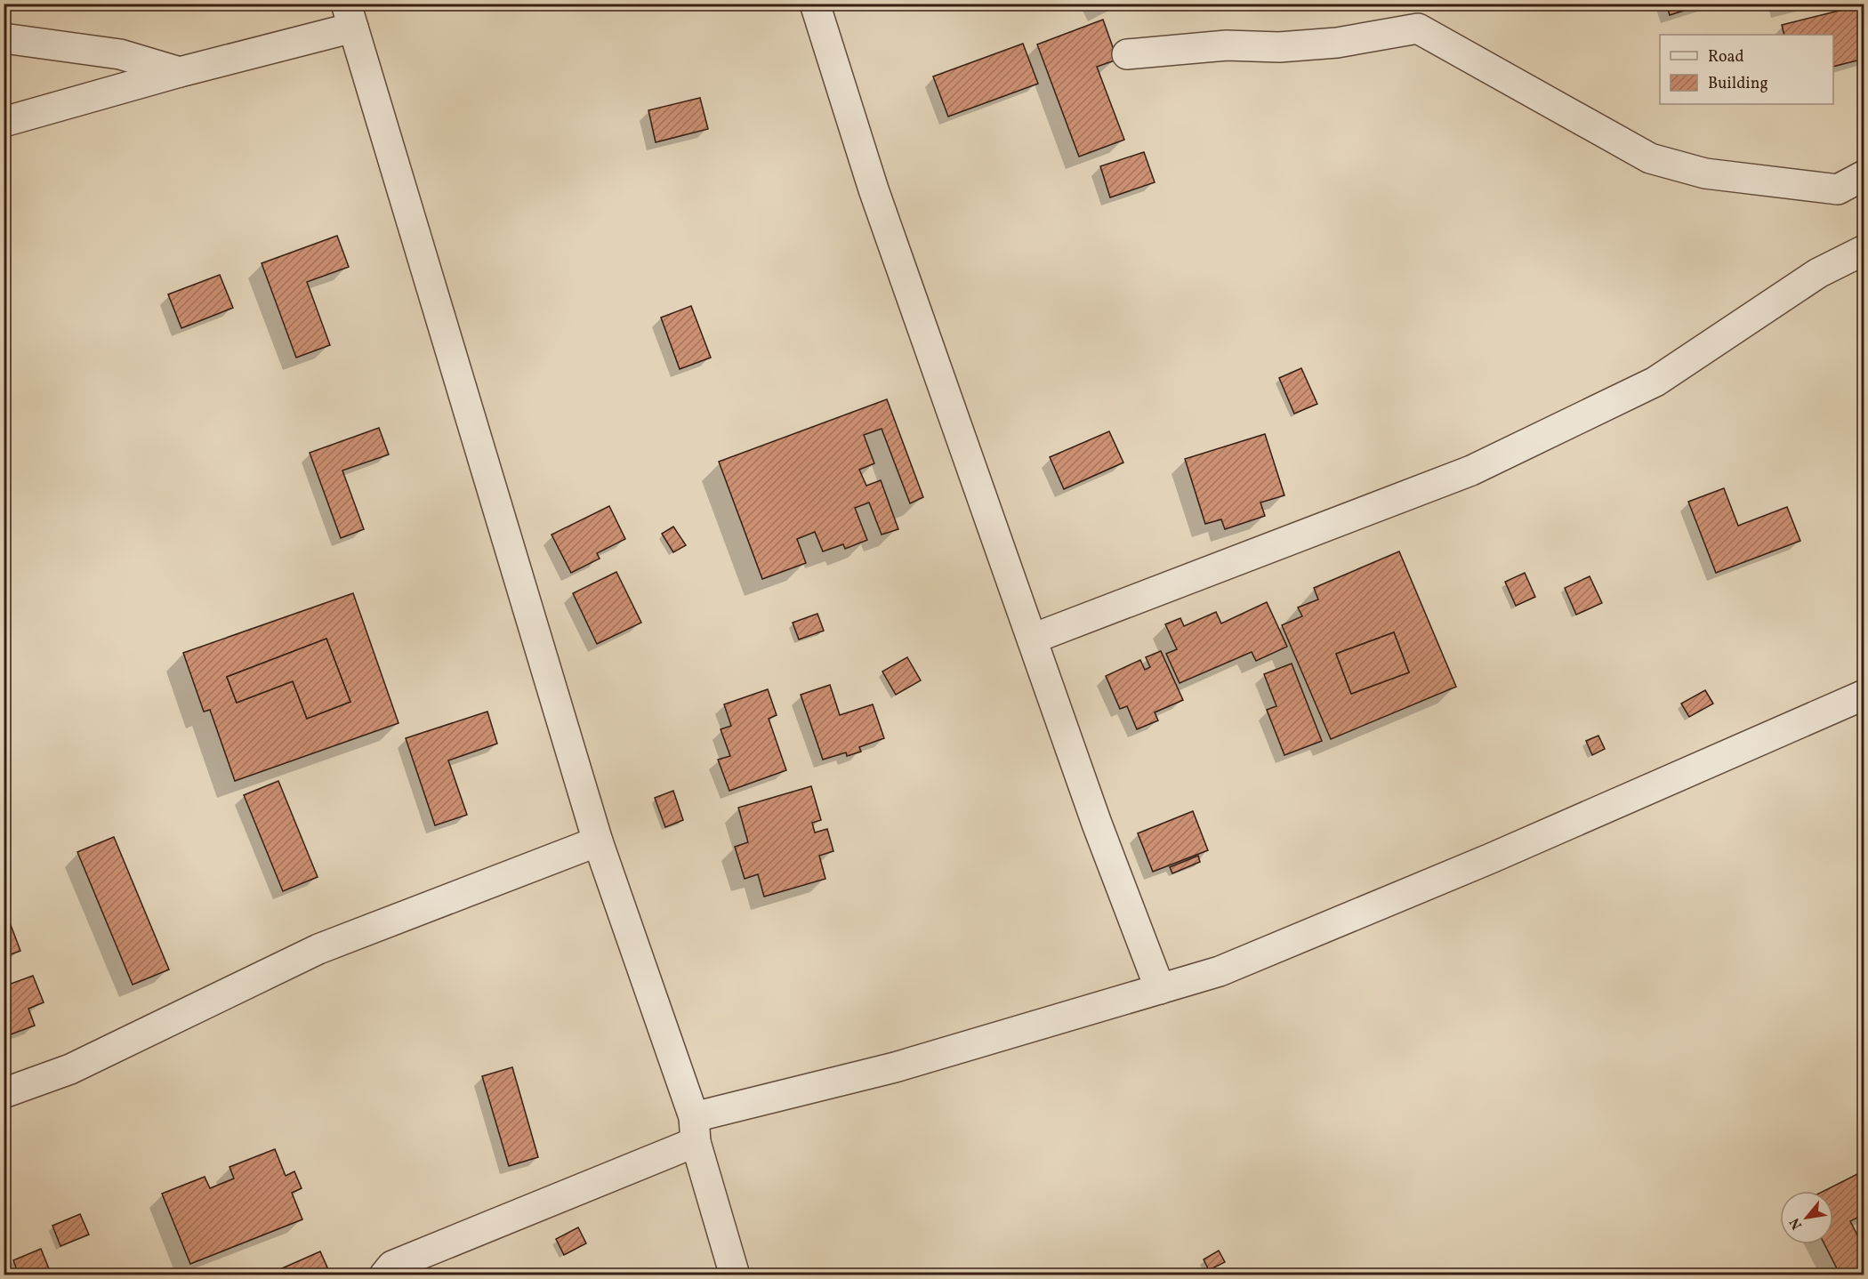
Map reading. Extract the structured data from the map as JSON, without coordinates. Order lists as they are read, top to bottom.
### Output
{
  "legend": ["Road", "Building"],
  "north": "bottom left"
}
